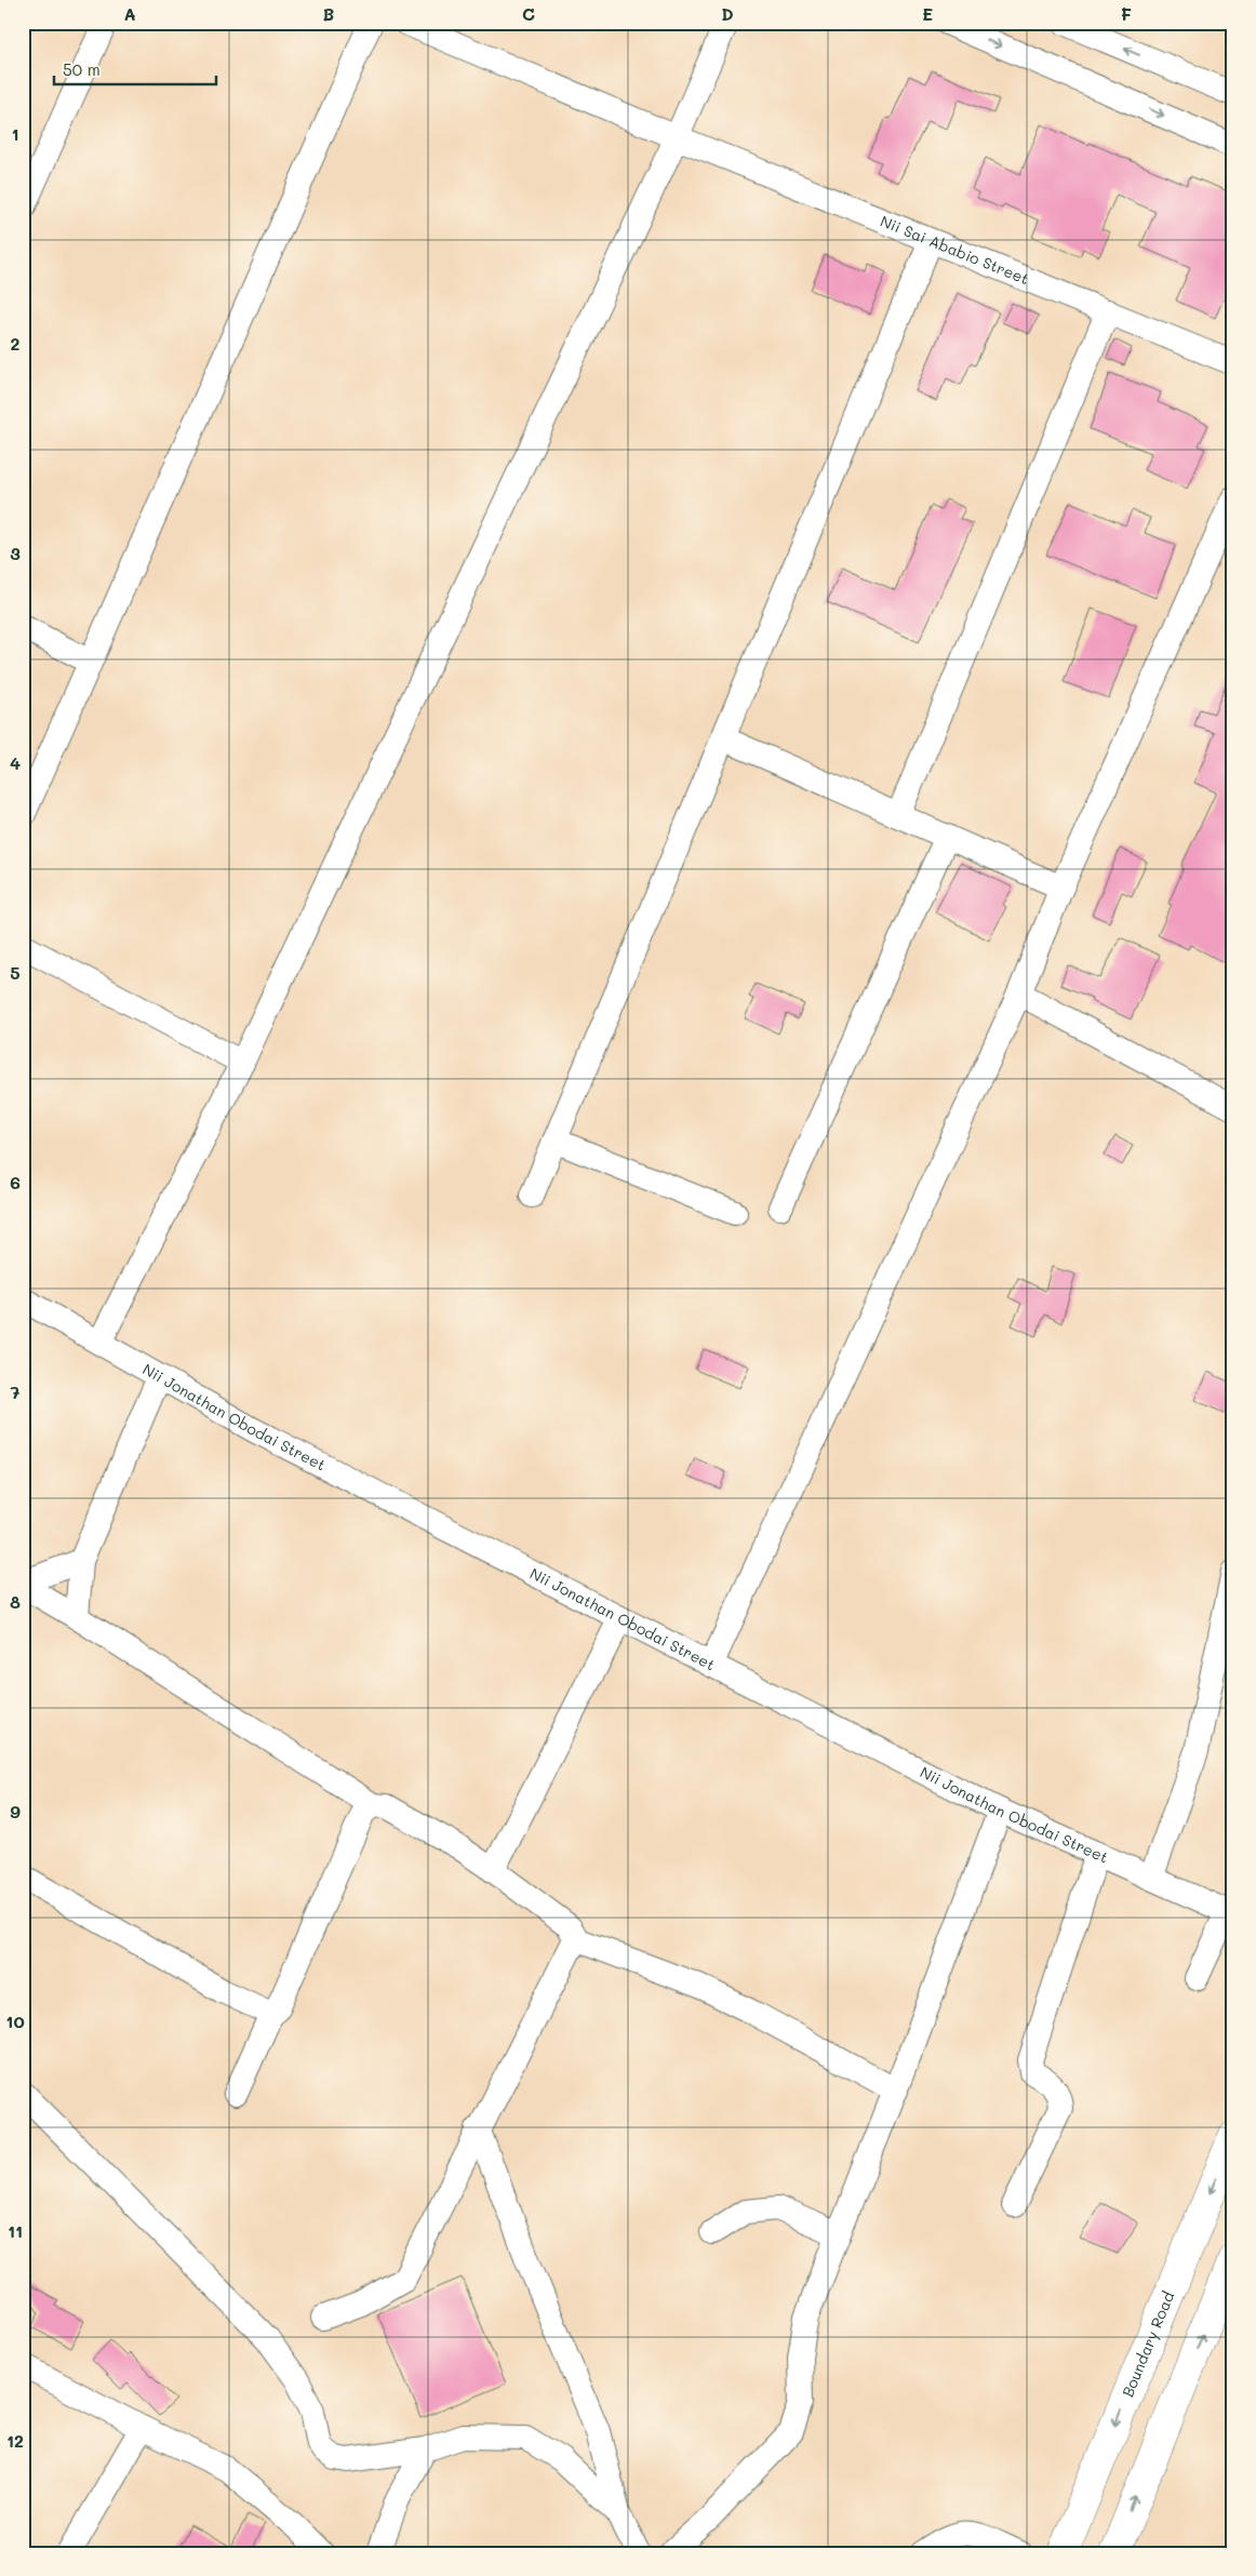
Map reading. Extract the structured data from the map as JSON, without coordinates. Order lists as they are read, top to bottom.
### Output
{
  "streets": {
    "main road": ["Boundary Road"],
    "street": ["Nii Sai Ababio Street", "Nii Jonathan Obodai Street"]
  },
  "scale_bar": "50 m",
  "grid": {
    "columns": [
      "A",
      "B",
      "C",
      "D",
      "E",
      "F"
    ],
    "rows": [
      "1",
      "2",
      "3",
      "4",
      "5",
      "6",
      "7",
      "8",
      "9",
      "10",
      "11",
      "12"
    ]
  }
}
